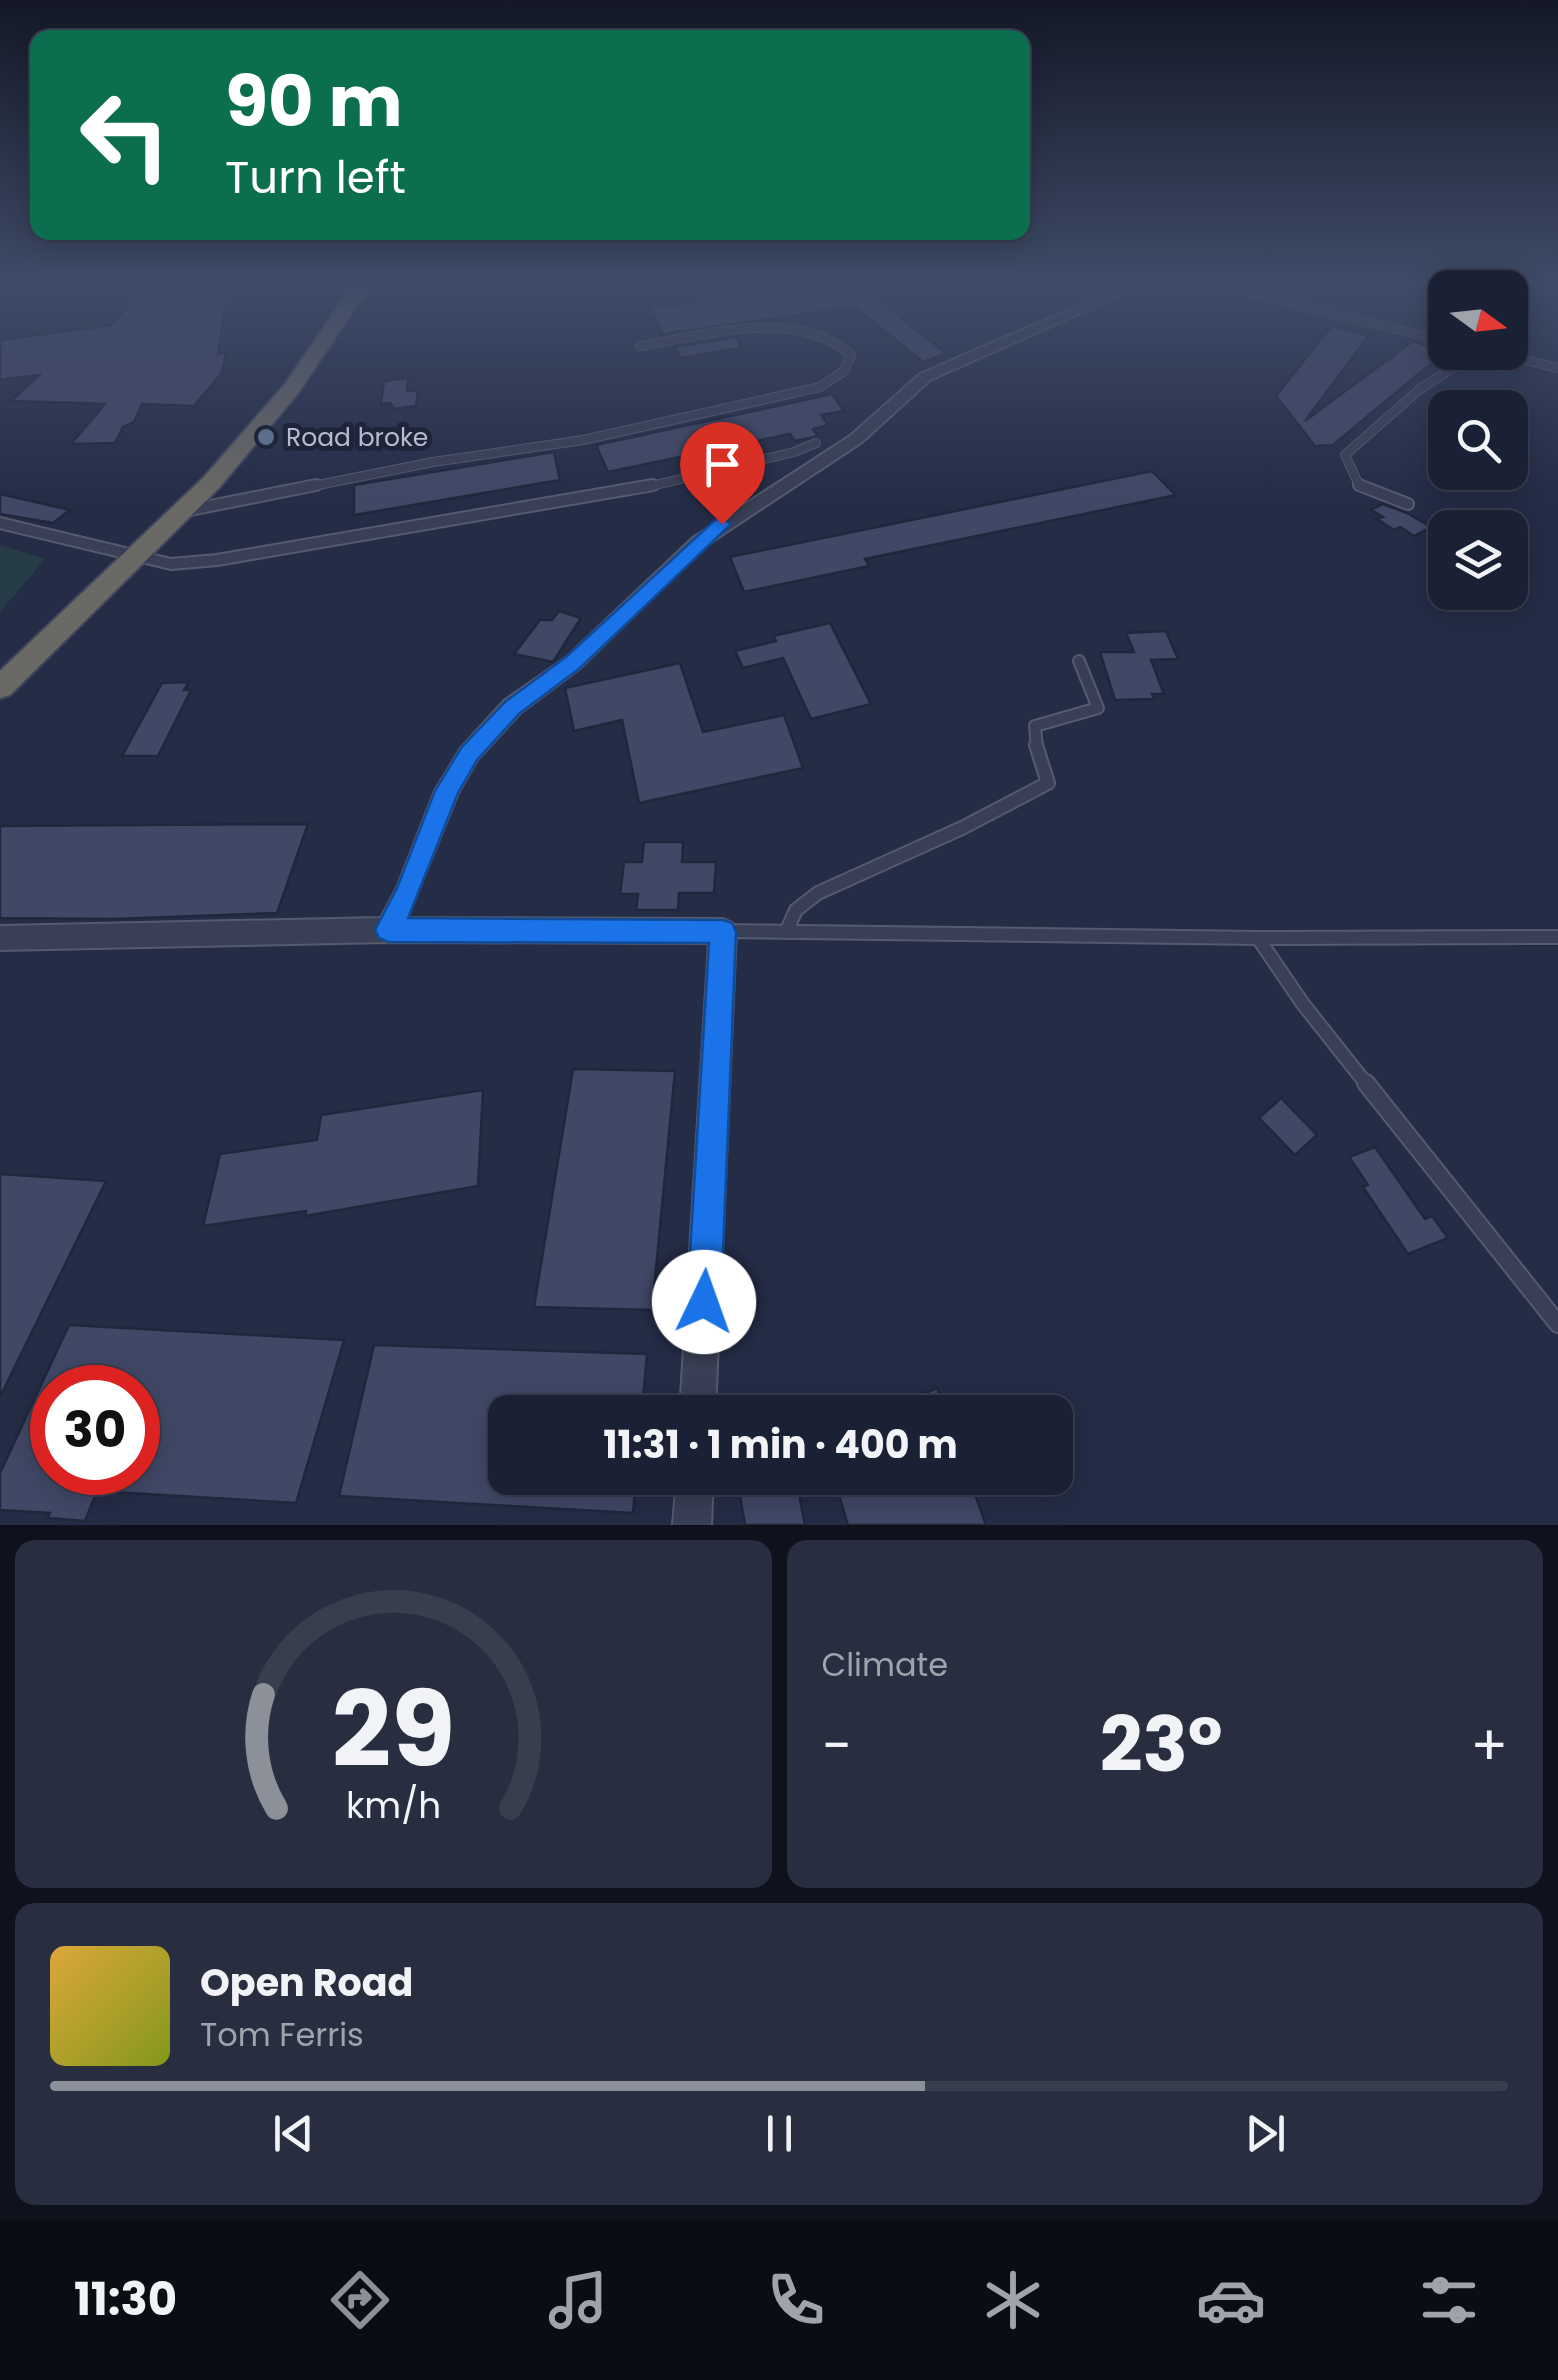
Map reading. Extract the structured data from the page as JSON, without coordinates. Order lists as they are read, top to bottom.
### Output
{
  "places": ["Road broke"],
  "north": "right",
  "page": {
    "turn": ["90 m", "Turn left"],
    "limit": "30",
    "trip": "11:31 · 1 min · 400 m",
    "tile": "Climate",
    "heat": ["−", "23°", "+"],
    "song": ["Open Road", "Tom Ferris"],
    "tabs": "11:30",
    "gauge": ["29", "km/h"]
  }
}
